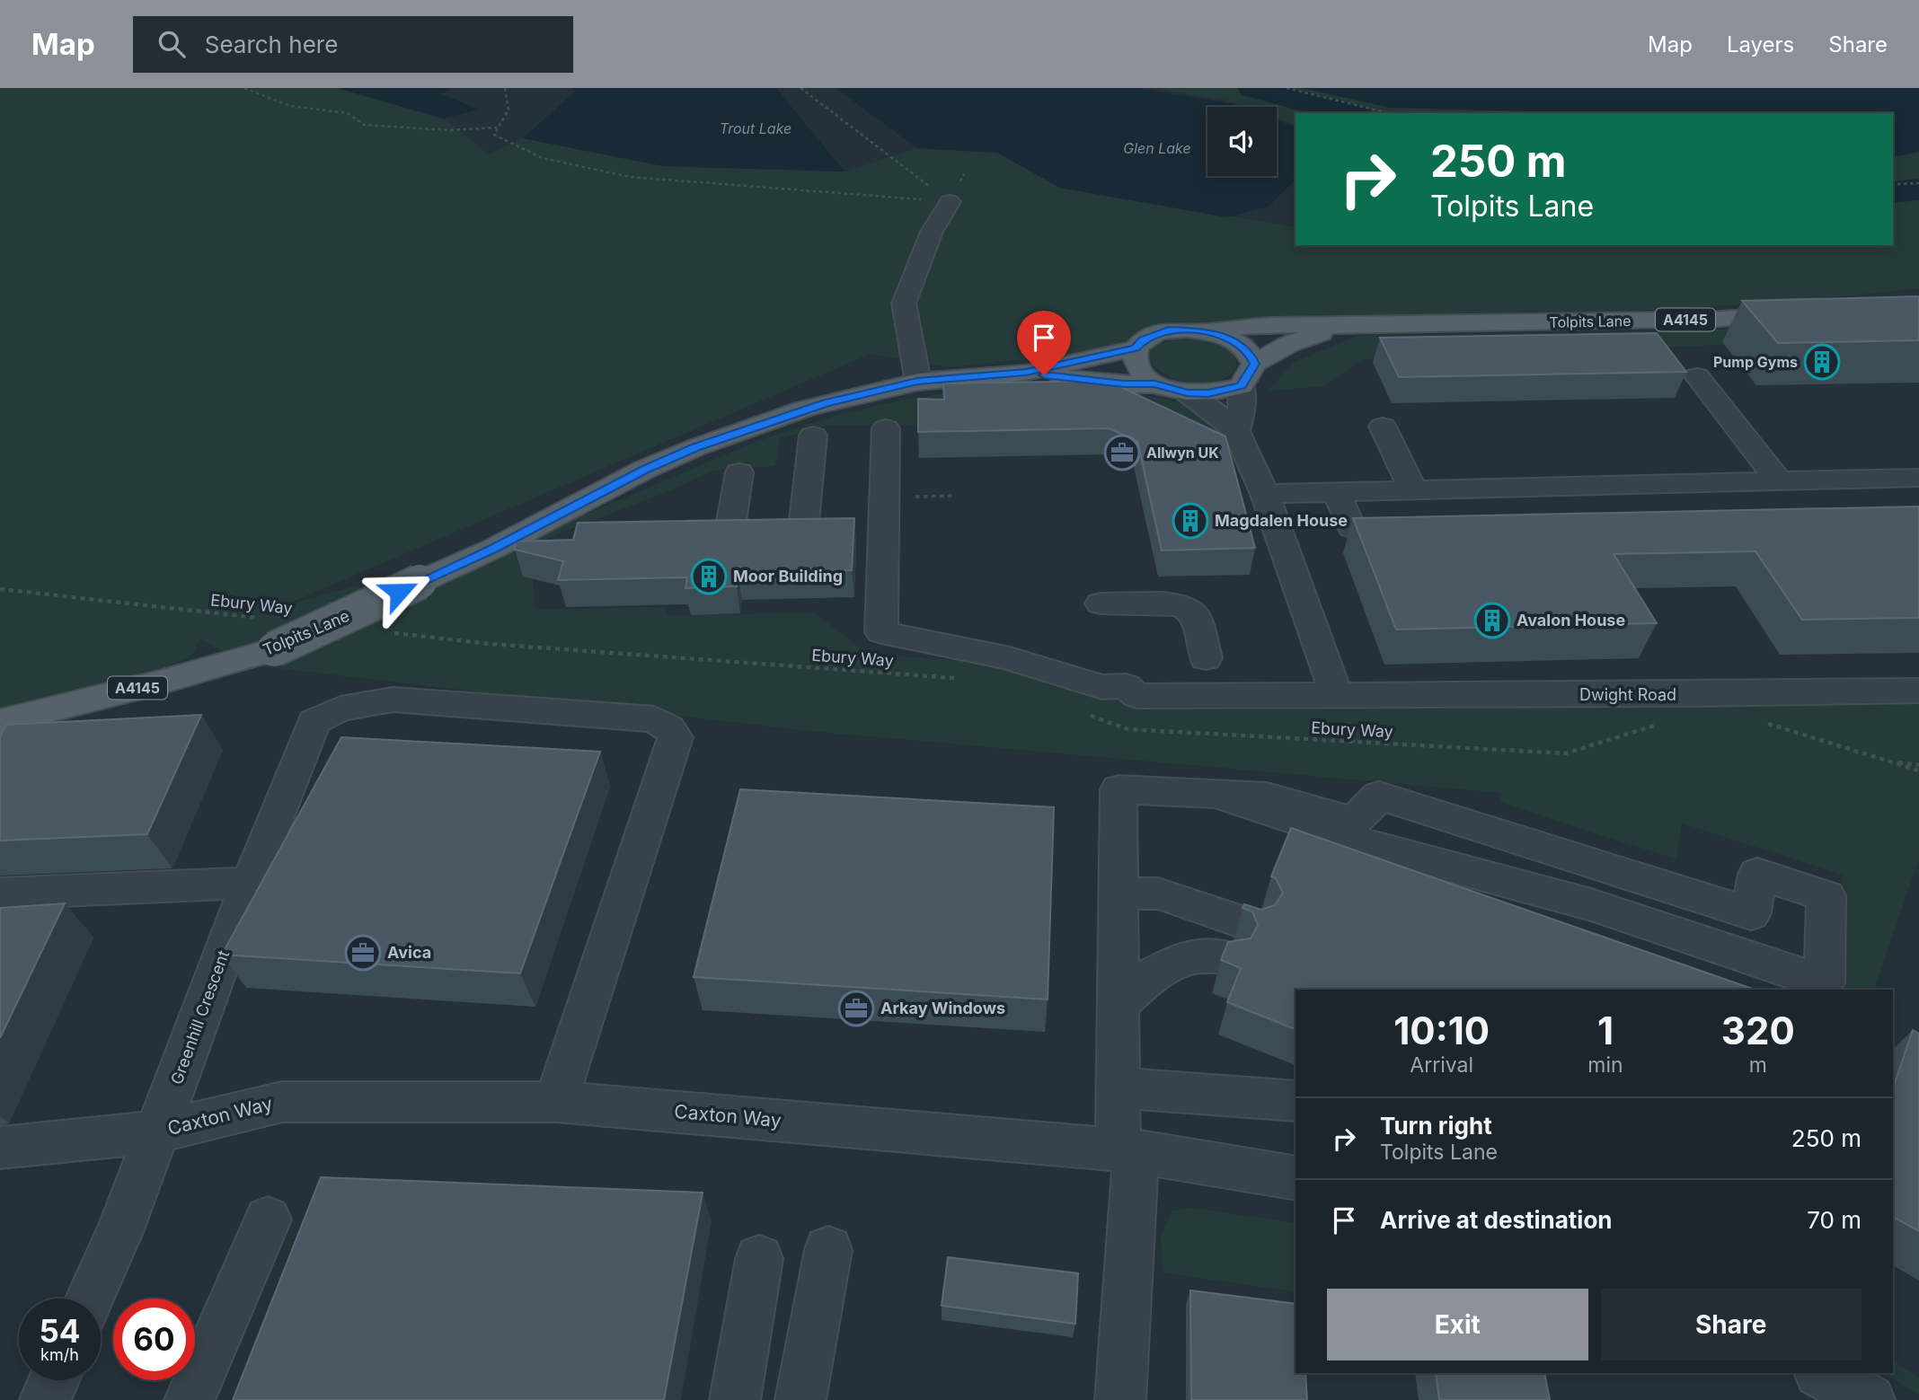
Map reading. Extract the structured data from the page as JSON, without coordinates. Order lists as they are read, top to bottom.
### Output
{
  "streets": {
    "main road": ["A4145", "Tolpits Lane"],
    "street": ["Dwight Road", "Greenhill Crescent", "Caxton Way"],
    "path": ["Ebury Way"]
  },
  "crossings": [
    ["Tolpits Lane", "Ebury Way"],
    ["Greenhill Crescent", "Caxton Way"]
  ],
  "water": ["Trout Lake", "Glen Lake"],
  "places": {
    "building": [
      "Pump Gyms",
      "Magdalen House",
      "Moor Building",
      "Avalon House"
    ],
    "office": ["Allwyn UK", "Avica", "Arkay Windows"]
  },
  "page": {
    "header": "Map",
    "search": "Search here",
    "nav": ["Map", "Layers", "Share"],
    "turn": ["250 m", "Tolpits Lane"],
    "eta": [
      "10:10",
      "Arrival",
      "1",
      "min",
      "320",
      "m"
    ],
    "list": [
      {
        "name": "Turn right",
        "note": "Tolpits Lane",
        "value": "250 m"
      },
      {
        "name": "Arrive at destination",
        "value": "70 m"
      }
    ],
    "buttons": ["Exit", "Share"],
    "speed": "54 km/h",
    "limit": "60"
  }
}
